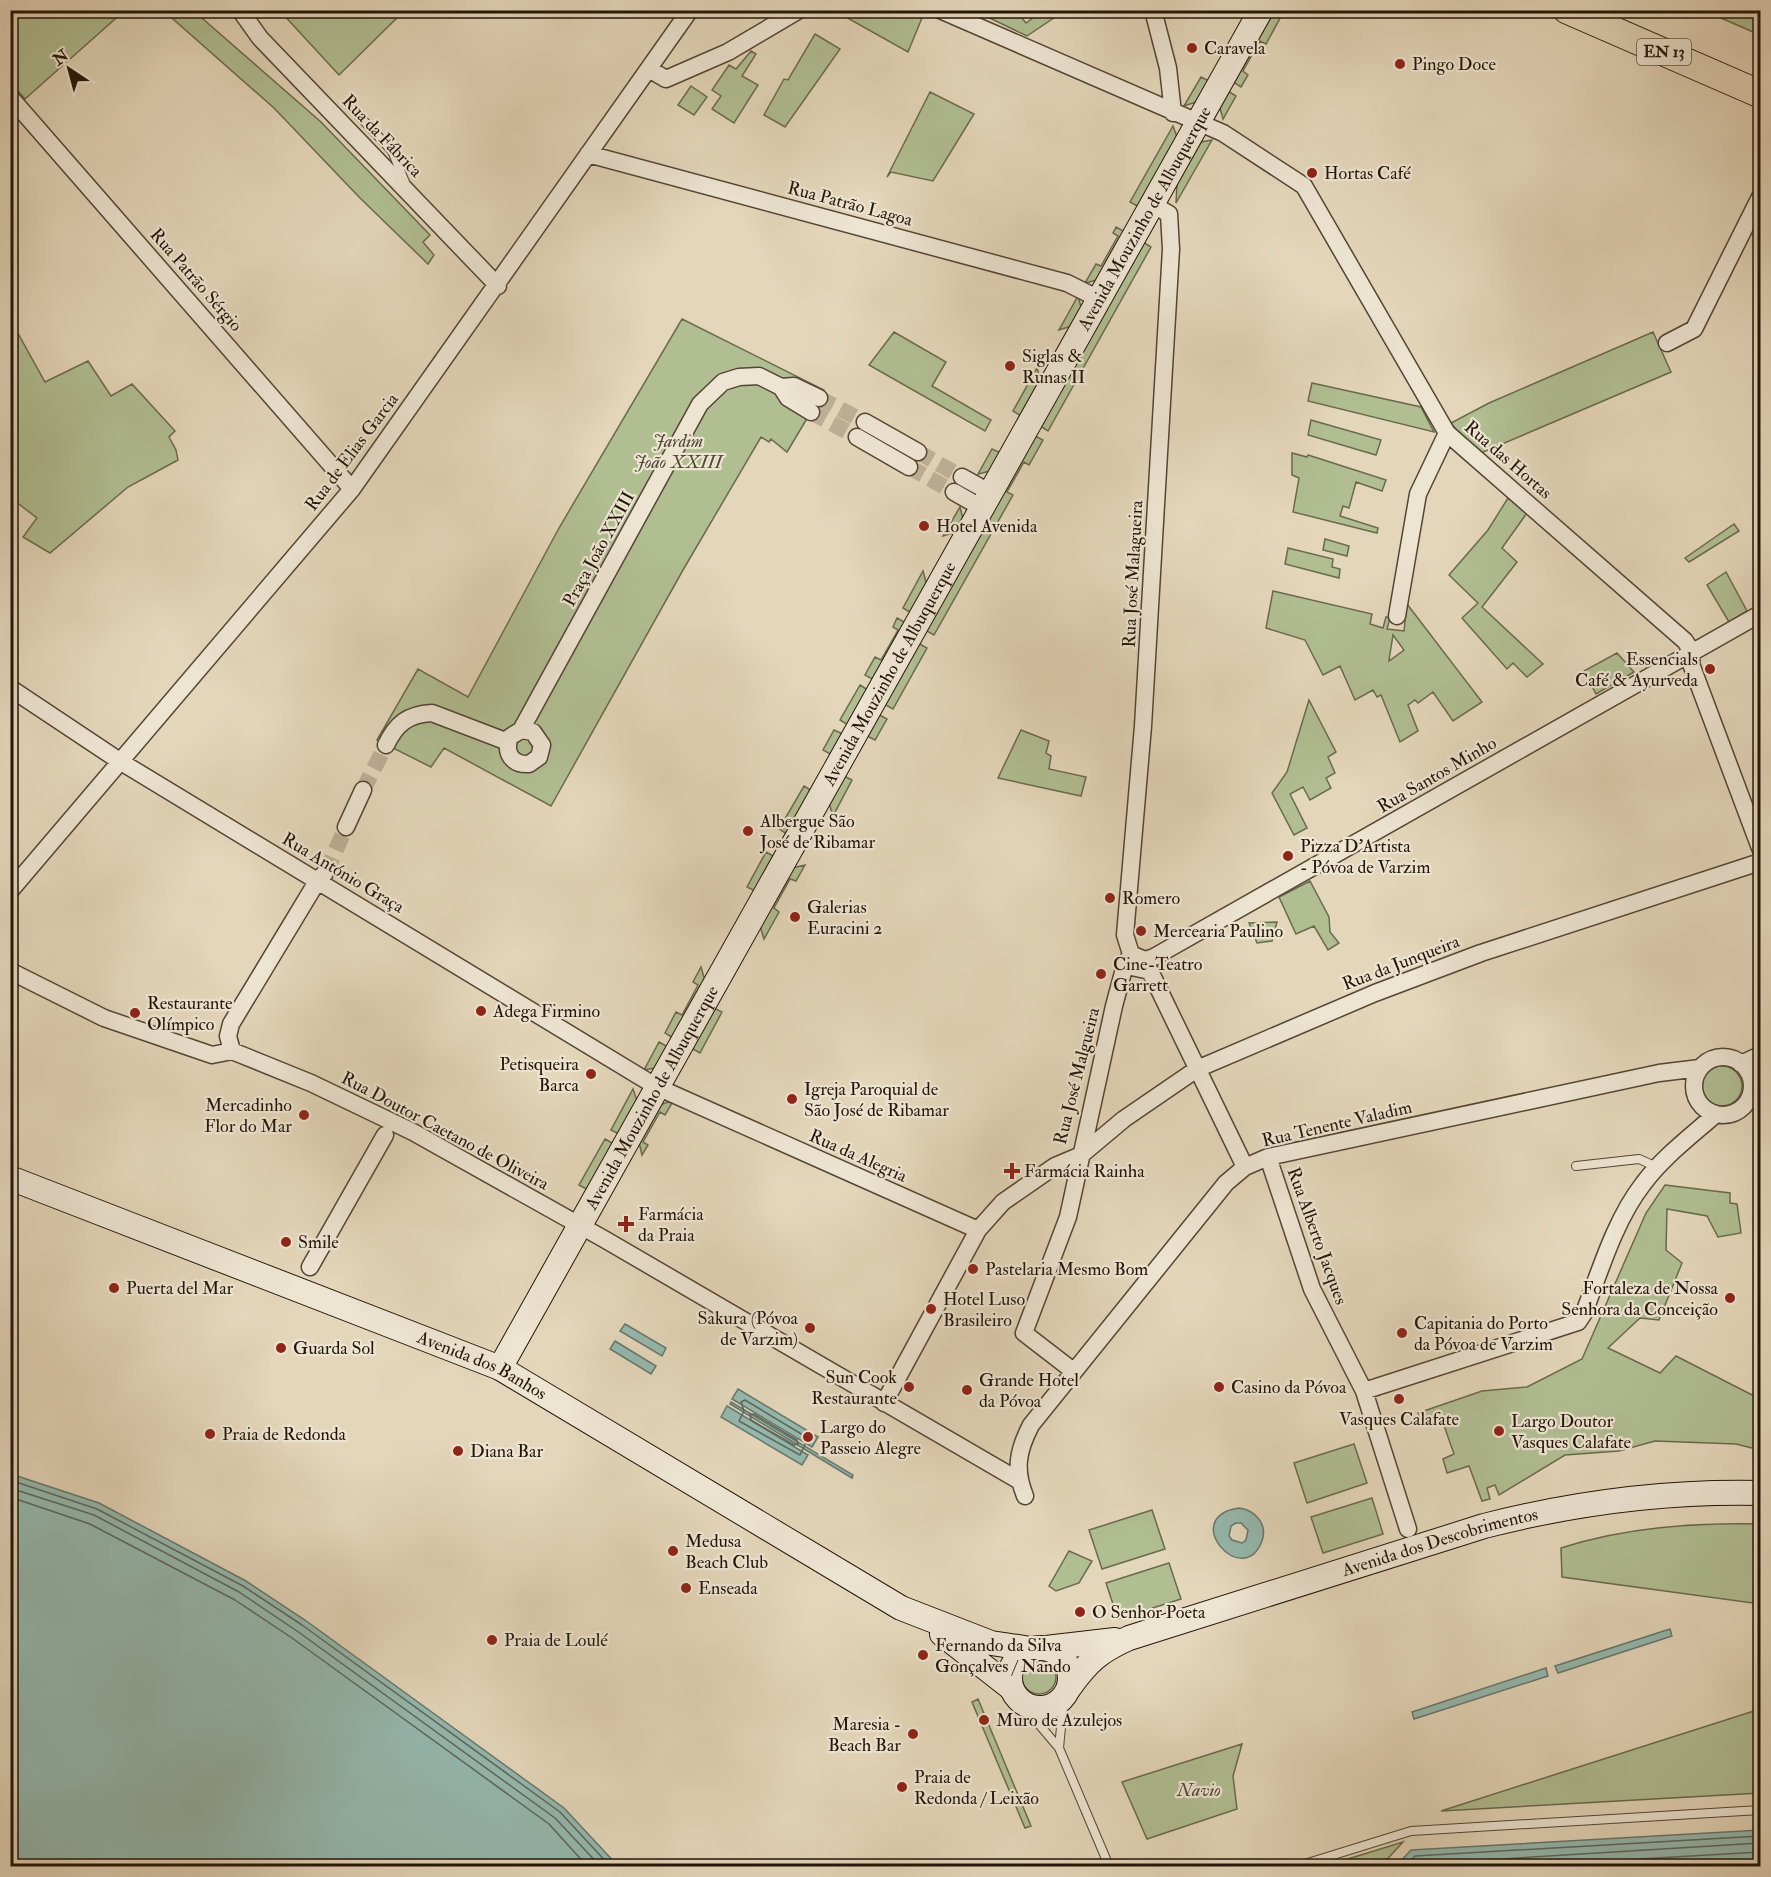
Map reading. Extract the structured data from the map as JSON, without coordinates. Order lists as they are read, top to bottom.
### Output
{
  "streets": {
    "main road": [
      "EN 13",
      "Avenida Mouzinho de Albuquerque",
      "Avenida dos Banhos",
      "Avenida dos Descobrimentos"
    ],
    "street": [
      "Rua da Fábrica",
      "Rua Patrão Lagoa",
      "Rua Patrão Sérgio",
      "Rua de Elias Garcia",
      "Rua das Hortas",
      "Praça João XXIII",
      "Rua José Malagueira",
      "Rua Santos Minho",
      "Rua António Graça",
      "Rua da Junqueira",
      "Rua José Malgueira",
      "Rua Tenente Valadim",
      "Rua Doutor Caetano de Oliveira",
      "Rua da Alegria",
      "Rua Alberto Jacques"
    ]
  },
  "crossings": [
    ["Rua da Fábrica", "Rua de Elias Garcia"],
    ["Rua Patrão Lagoa", "Avenida Mouzinho de Albuquerque"],
    ["Rua Patrão Lagoa", "Rua de Elias Garcia"],
    ["Avenida Mouzinho de Albuquerque", "Rua das Hortas"],
    ["Avenida Mouzinho de Albuquerque", "Rua José Malagueira"],
    ["Avenida Mouzinho de Albuquerque", "Rua António Graça"],
    ["Avenida Mouzinho de Albuquerque", "Rua Doutor Caetano de Oliveira"],
    ["Avenida Mouzinho de Albuquerque", "Rua da Alegria"],
    ["Avenida Mouzinho de Albuquerque", "Avenida dos Banhos"],
    ["Rua Patrão Sérgio", "Rua de Elias Garcia"],
    ["Rua de Elias Garcia", "Rua António Graça"],
    ["Rua das Hortas", "Rua Santos Minho"],
    ["Rua José Malagueira", "Rua Santos Minho"],
    ["Rua José Malagueira", "Rua José Malgueira"],
    ["Rua Santos Minho", "Rua José Malgueira"],
    ["Rua António Graça", "Rua da Alegria"],
    ["Rua da Junqueira", "Rua José Malgueira"],
    ["Rua José Malgueira", "Rua Doutor Caetano de Oliveira"],
    ["Rua José Malgueira", "Rua da Alegria"],
    ["Rua Tenente Valadim", "Rua Alberto Jacques"],
    ["Avenida dos Banhos", "Avenida dos Descobrimentos"]
  ],
  "parks": ["Jardim João XXIII", "Navio"],
  "places": {
    "other": [
      "Caravela",
      "Pingo Doce",
      "Hortas Café",
      "Siglas & Runas II",
      "Hotel Avenida",
      "Essencials Café & Ayurveda",
      "Albergue São José de Ribamar",
      "Pizza D'Artista - Póvoa de Varzim",
      "Romero",
      "Galerias Euracini 2",
      "Mercearia Paulino",
      "Cine-Teatro Garrett",
      "Adega Firmino",
      "Restaurante Olímpico",
      "Petisqueira Barca",
      "Igreja Paroquial de São José de Ribamar",
      "Mercadinho Flor do Mar",
      "Smile",
      "Pastelaria Mesmo Bom",
      "Puerta del Mar",
      "Fortaleza de Nossa Senhora da Conceição",
      "Hotel Luso Brasileiro",
      "Sakura (Póvoa de Varzim)",
      "Capitania do Porto da Póvoa de Varzim",
      "Guarda Sol",
      "Sun Cook Restaurante",
      "Casino da Póvoa",
      "Grande Hotel da Póvoa",
      "Vasques Calafate",
      "Largo Doutor Vasques Calafate",
      "Praia de Redonda",
      "Largo do Passeio Alegre",
      "Diana Bar",
      "Medusa Beach Club",
      "Enseada",
      "O Senhor Poeta",
      "Praia de Loulé",
      "Fernando da Silva Gonçalves / Nando",
      "Muro de Azulejos",
      "Maresia - Beach Bar",
      "Praia de Redonda / Leixão"
    ],
    "health": ["Farmácia Rainha", "Farmácia da Praia"]
  },
  "north": "top left"
}
